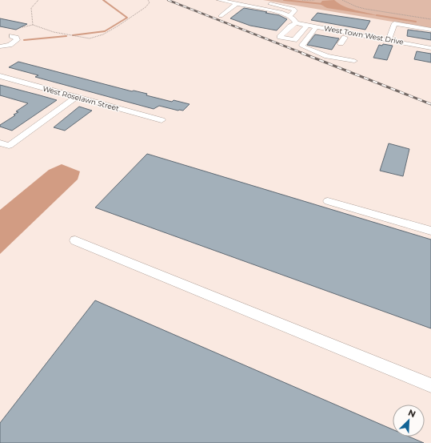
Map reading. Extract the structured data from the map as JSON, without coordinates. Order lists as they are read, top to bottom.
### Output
{
  "streets": {
    "street": ["West Town West Drive", "West Roselawn Street"]
  },
  "north": "top right"
}
